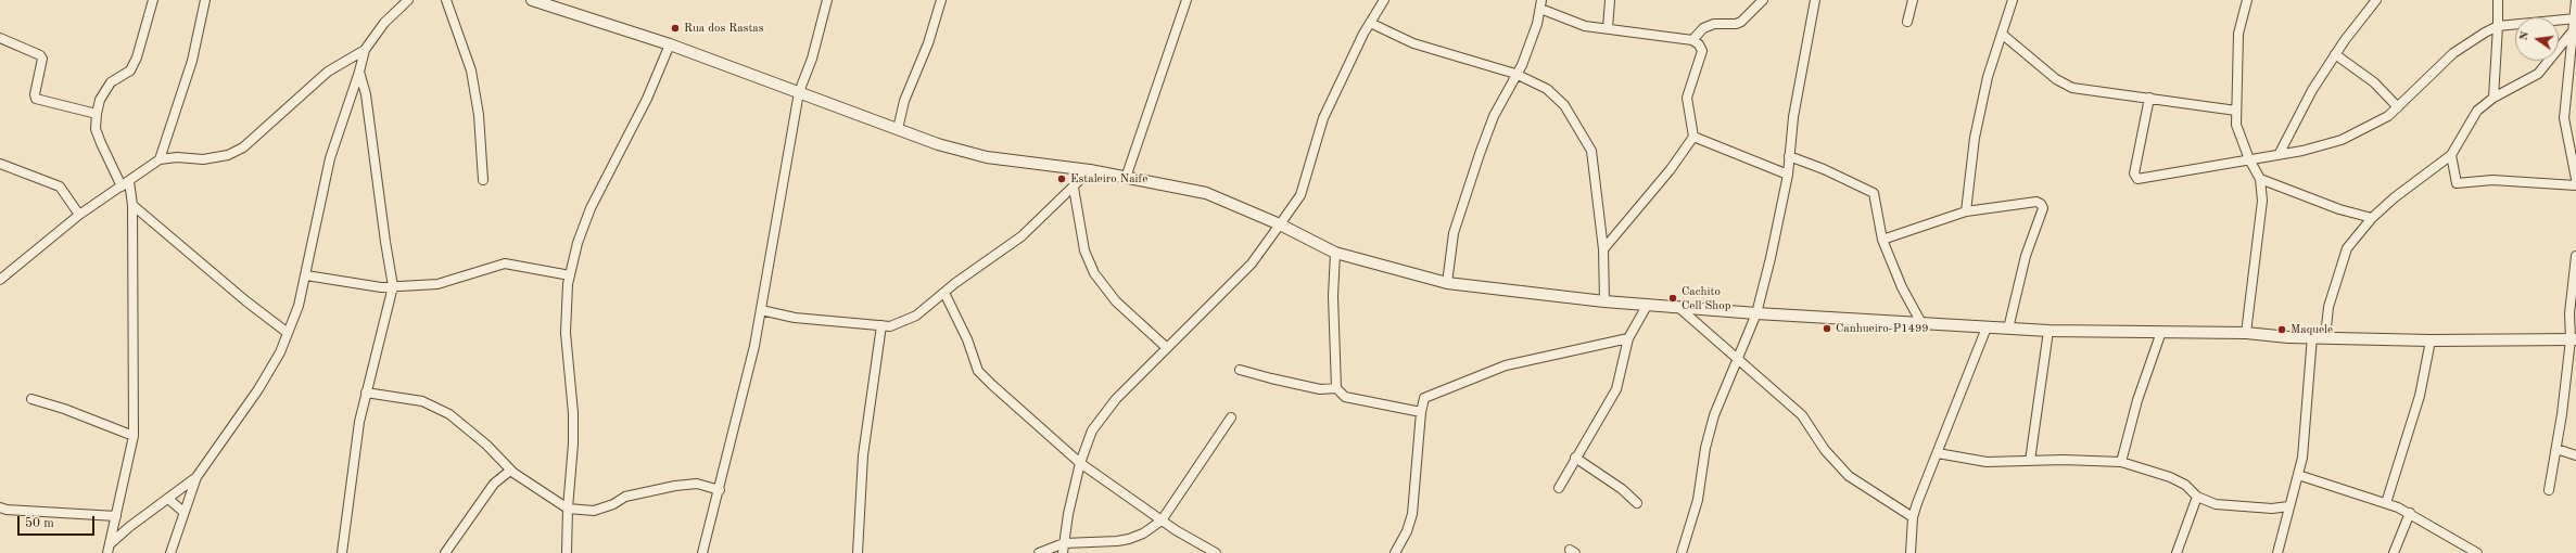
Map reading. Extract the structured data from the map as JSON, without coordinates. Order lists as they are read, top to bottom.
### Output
{
  "places": [
    "Rua dos Rastas",
    "Estaleiro Naife",
    "Cachito Cell Shop",
    "Canhueiro-P1499",
    "Maquele"
  ],
  "scale_bar": "50 m",
  "north": "left"
}
